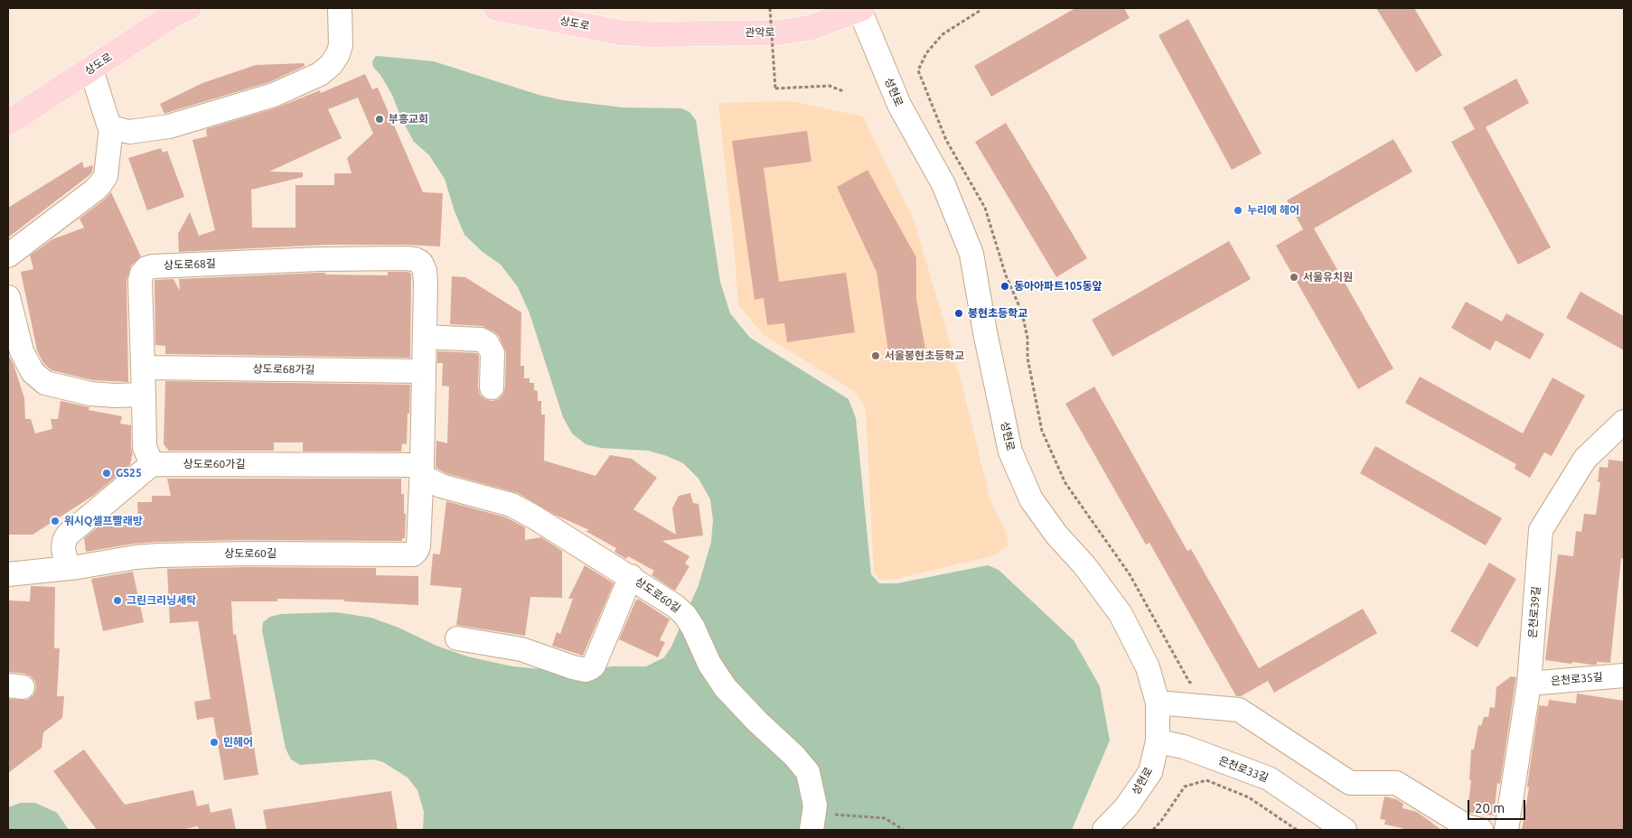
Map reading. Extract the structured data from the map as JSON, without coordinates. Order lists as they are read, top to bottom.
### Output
{
  "streets": {
    "main road": ["상도로", "관악로"],
    "street": [
      "성현로",
      "상도로68길",
      "상도로68가길",
      "상도로60가길",
      "상도로60길",
      "은천로39길",
      "은천로35길",
      "은천로33길"
    ]
  },
  "crossings": [
    ["상도로", "관악로"],
    ["관악로", "성현로"],
    ["성현로", "은천로33길"],
    ["상도로68길", "상도로68가길"],
    ["상도로68길", "상도로60길"],
    ["상도로68가길", "상도로60길"],
    ["상도로60가길", "상도로60길"],
    ["은천로39길", "은천로35길"]
  ],
  "places": [
    "부흥교회",
    "누리에 헤어",
    "서울유치원",
    "동아아파트105동앞",
    "봉현초등학교",
    "서울봉현초등학교",
    "GS25",
    "워시Q셀프빨래방",
    "그린크리닝세탁",
    "민헤어"
  ],
  "scale_bar": "20 m"
}
